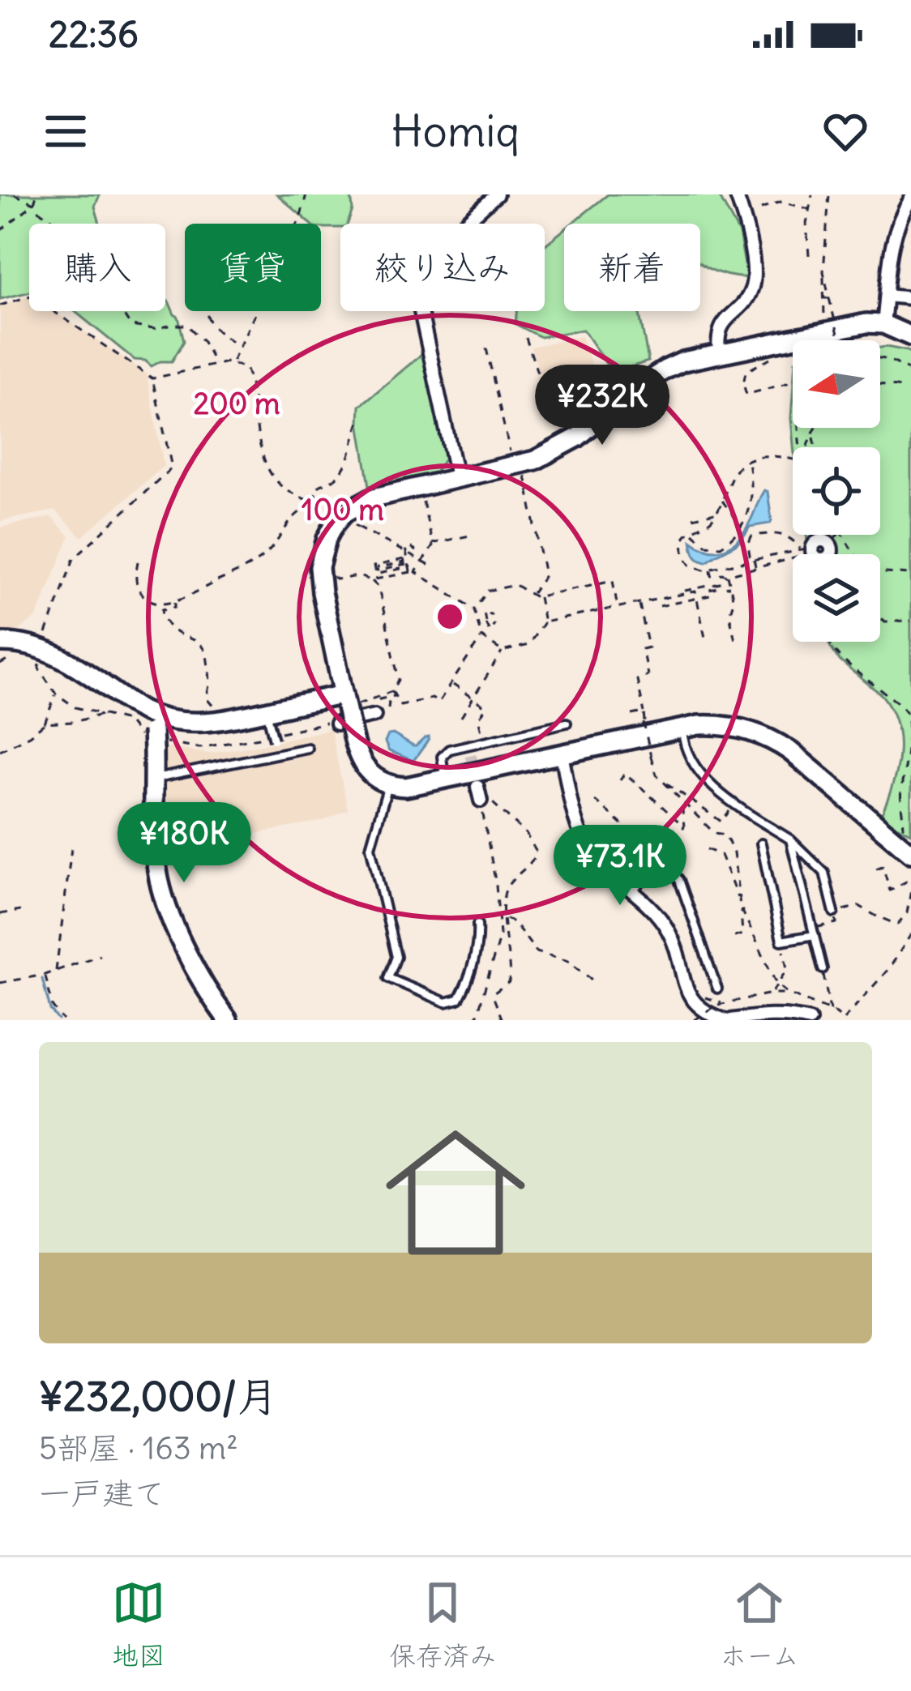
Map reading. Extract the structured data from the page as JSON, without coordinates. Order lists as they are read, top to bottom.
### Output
{
  "north": "left",
  "page": {
    "status": "22:36",
    "header": "Homiq",
    "chip": [
      "購入",
      "賃貸",
      "絞り込み",
      "新着"
    ],
    "price": ["¥232K", "¥180K", "¥73.1K"],
    "list": [
      {
        "name": "¥232,000/月",
        "note": "5部屋 · 163 m² · 一戸建て"
      }
    ],
    "tabs": ["地図", "保存済み", "ホーム"]
  },
  "rings": ["200 m", "100 m"]
}
